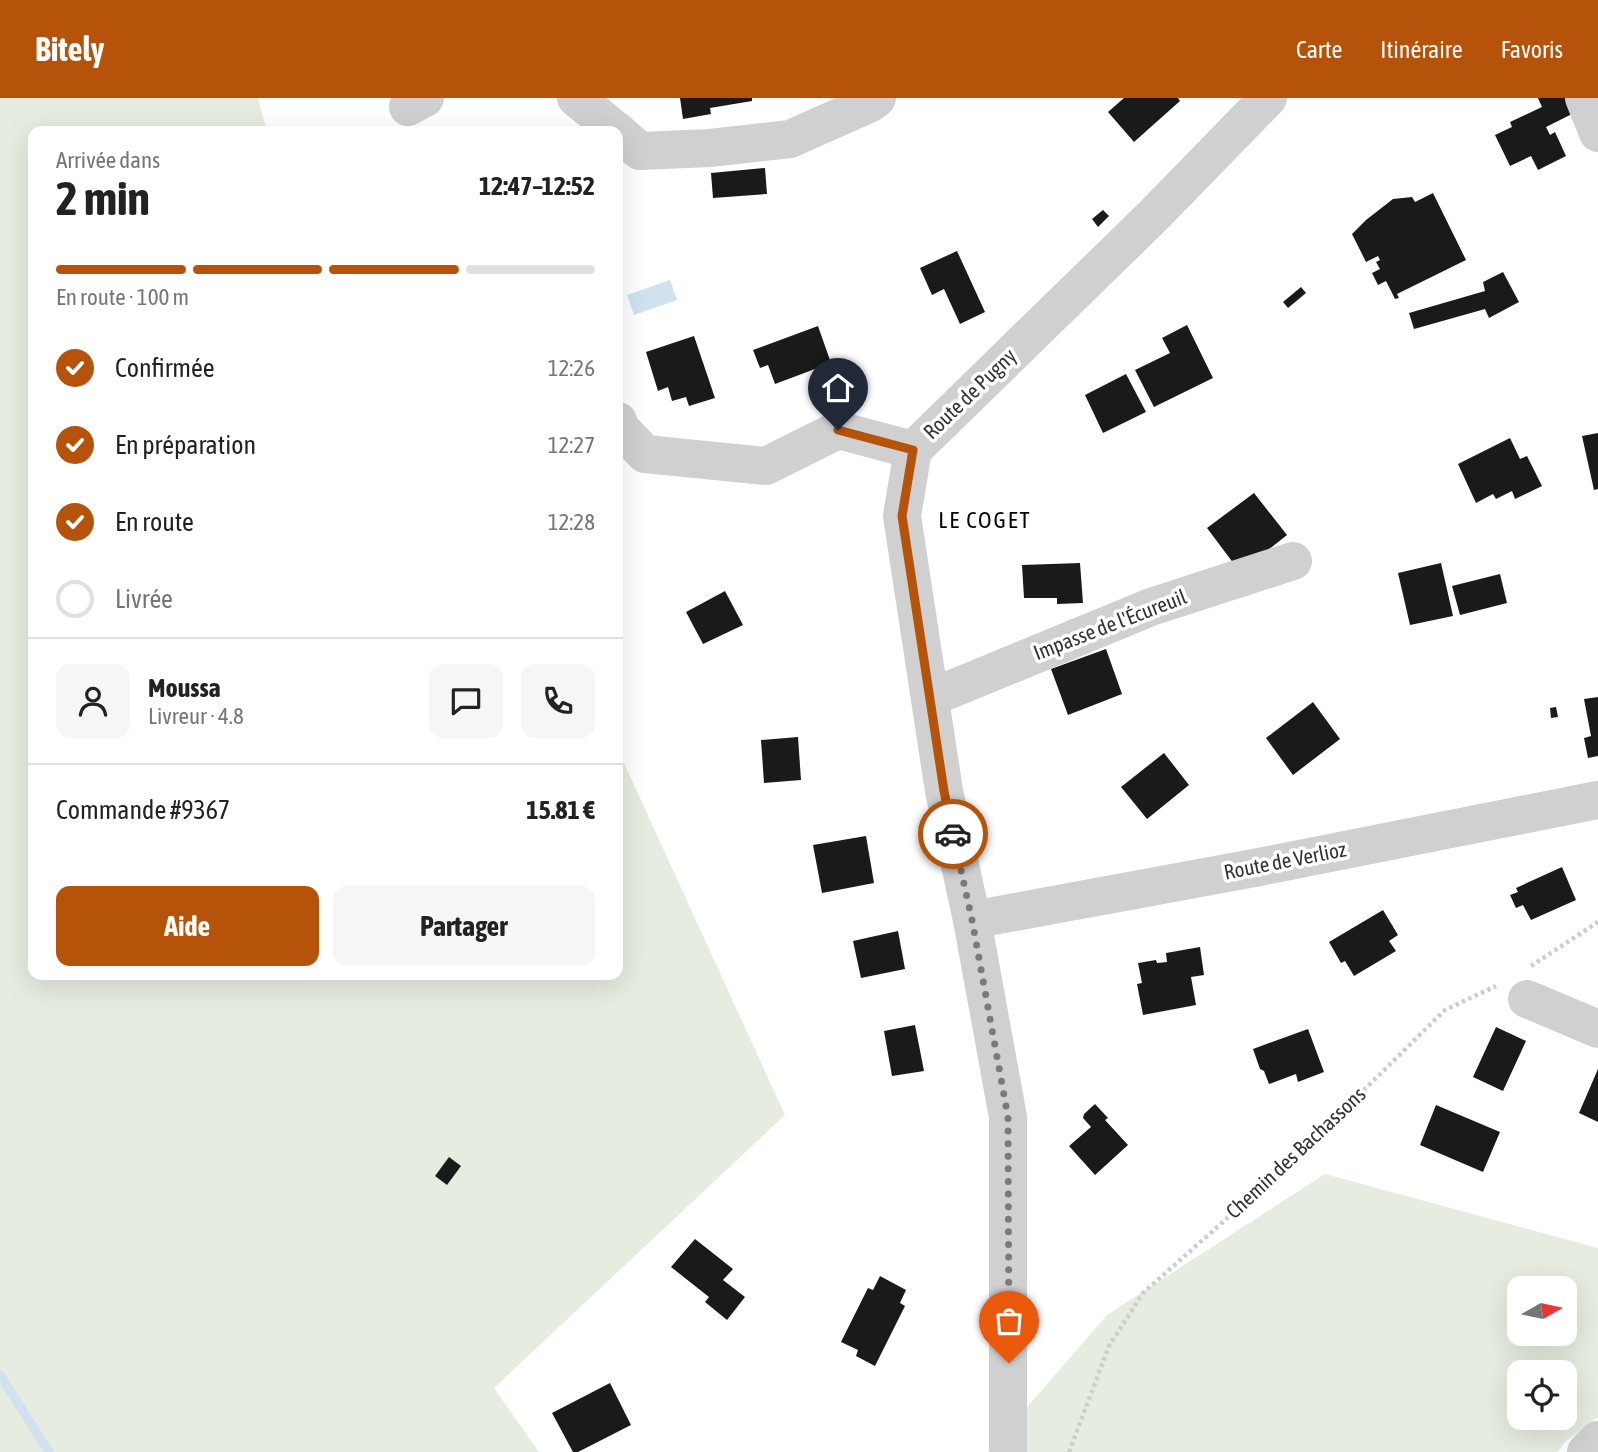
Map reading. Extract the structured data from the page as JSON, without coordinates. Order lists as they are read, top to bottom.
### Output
{
  "streets": {
    "street": ["Route de Pugny", "Impasse de l'Écureuil", "Route de Verlioz"],
    "path": ["Chemin des Bachassons"]
  },
  "crossings": [
    ["Route de Pugny", "Impasse de l'Écureuil"],
    ["Route de Pugny", "Route de Verlioz"]
  ],
  "districts": ["LE COGET"],
  "north": "right",
  "page": {
    "header": "Bitely",
    "nav": ["Carte", "Itinéraire", "Favoris"],
    "heading": ["2 min", "Arrivée dans", "12:47–12:52"],
    "panel": [
      "Moussa",
      "Livreur · 4.8",
      "Commande #9367",
      "15.81 €"
    ],
    "bar": "En route · 100 m",
    "list": [
      ["Confirmée", "12:26"],
      ["En préparation", "12:27"],
      ["En route", "12:28"],
      "Livrée"
    ],
    "buttons": ["Aide", "Partager"]
  }
}
